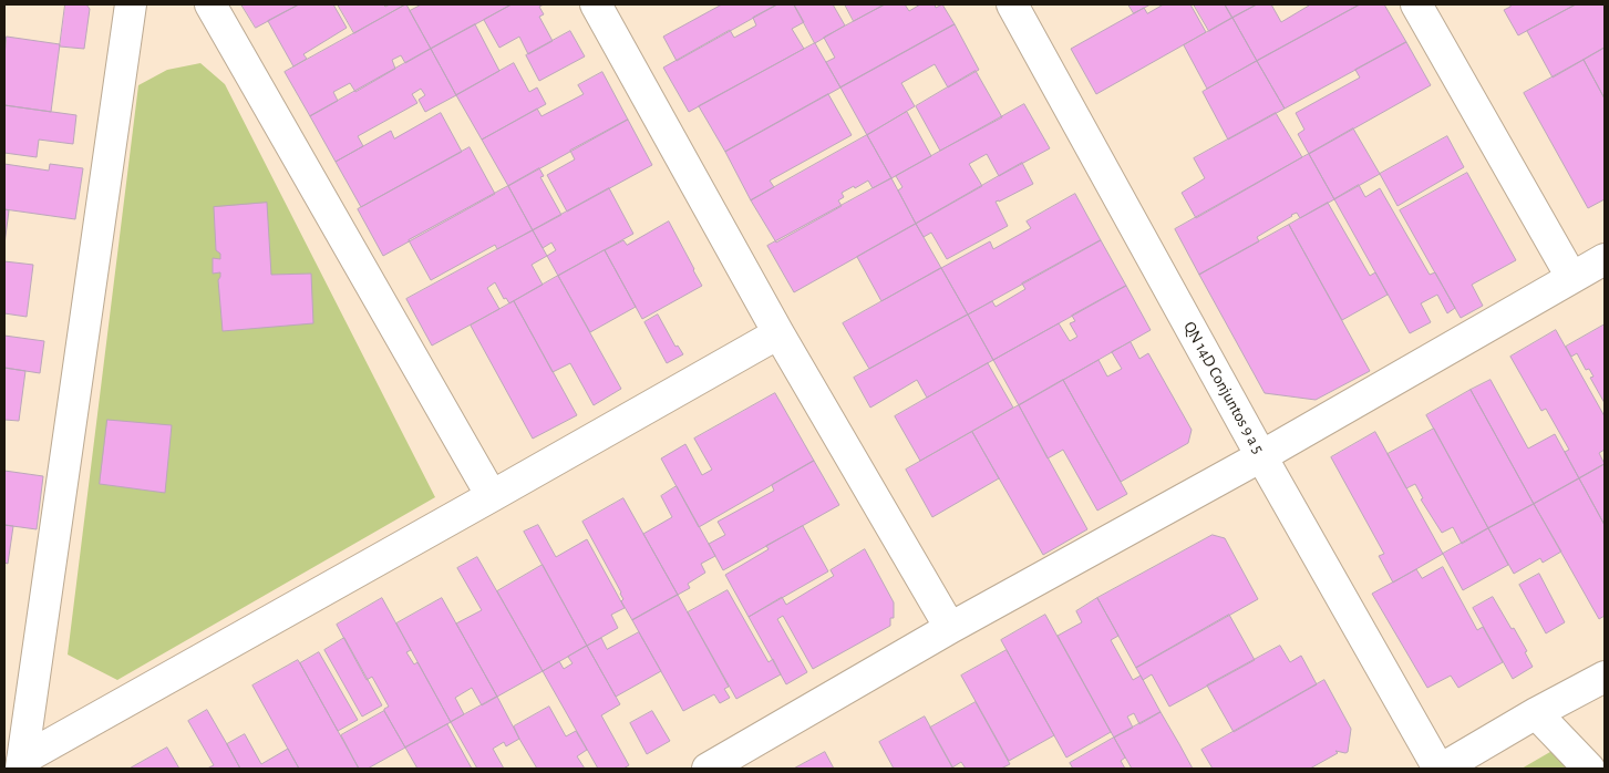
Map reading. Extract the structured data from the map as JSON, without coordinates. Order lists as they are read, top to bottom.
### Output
{
  "streets": {
    "street": ["QN 14D Conjuntos 9 a 5"]
  }
}
